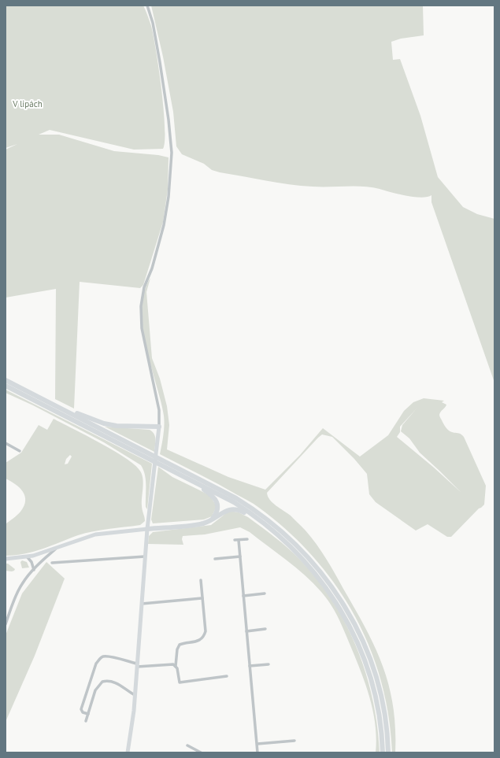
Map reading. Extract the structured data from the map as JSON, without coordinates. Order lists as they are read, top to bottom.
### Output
{
  "parks": ["V lipách"]
}
